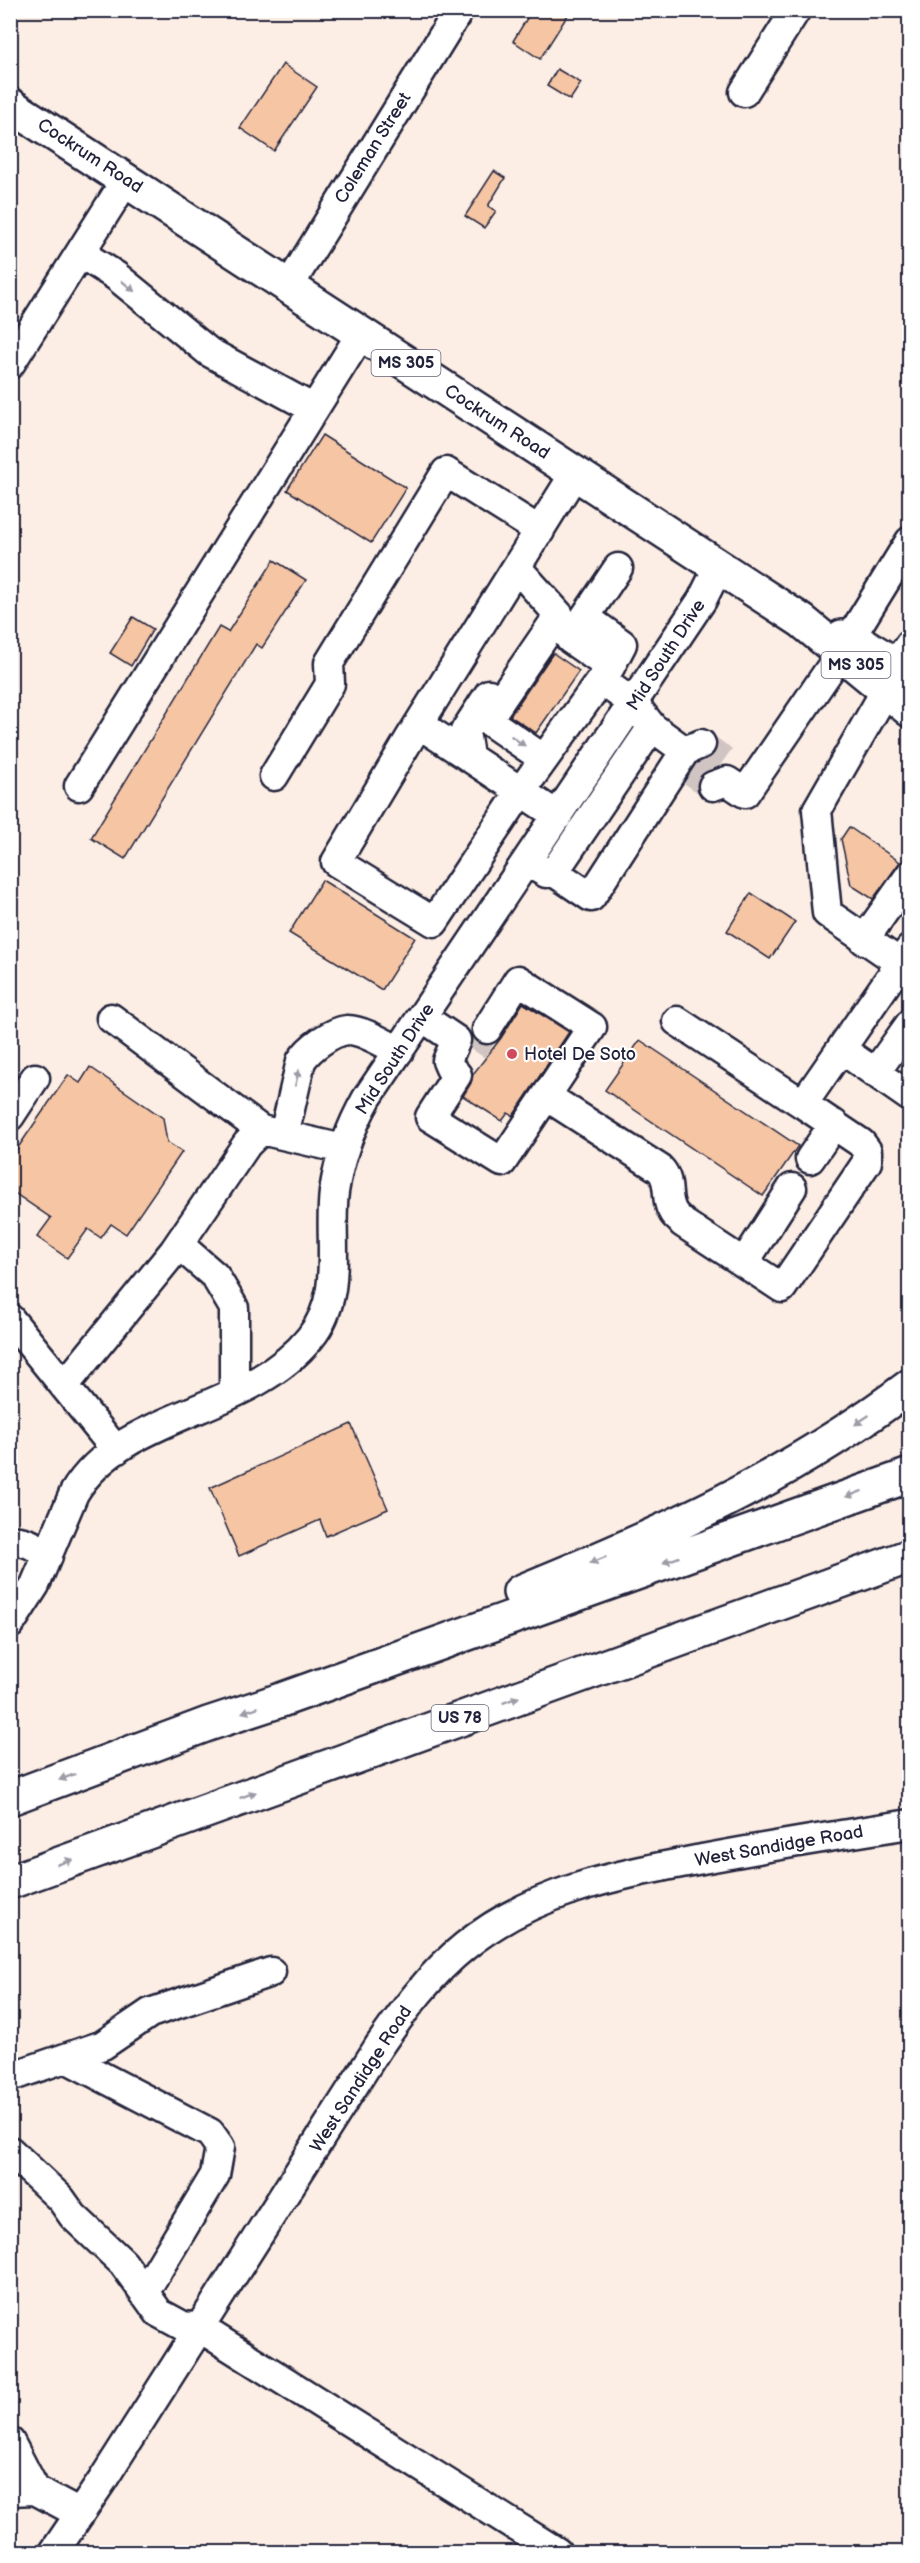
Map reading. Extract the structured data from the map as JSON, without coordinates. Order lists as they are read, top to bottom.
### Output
{
  "streets": {
    "main road": ["Cockrum Road", "MS 305", "US 78"],
    "street": ["Coleman Street", "Mid South Drive", "West Sandidge Road"]
  },
  "crossings": [
    ["Coleman Street", "Cockrum Road"],
    ["Cockrum Road", "Mid South Drive"]
  ],
  "places": ["Hotel De Soto"]
}
